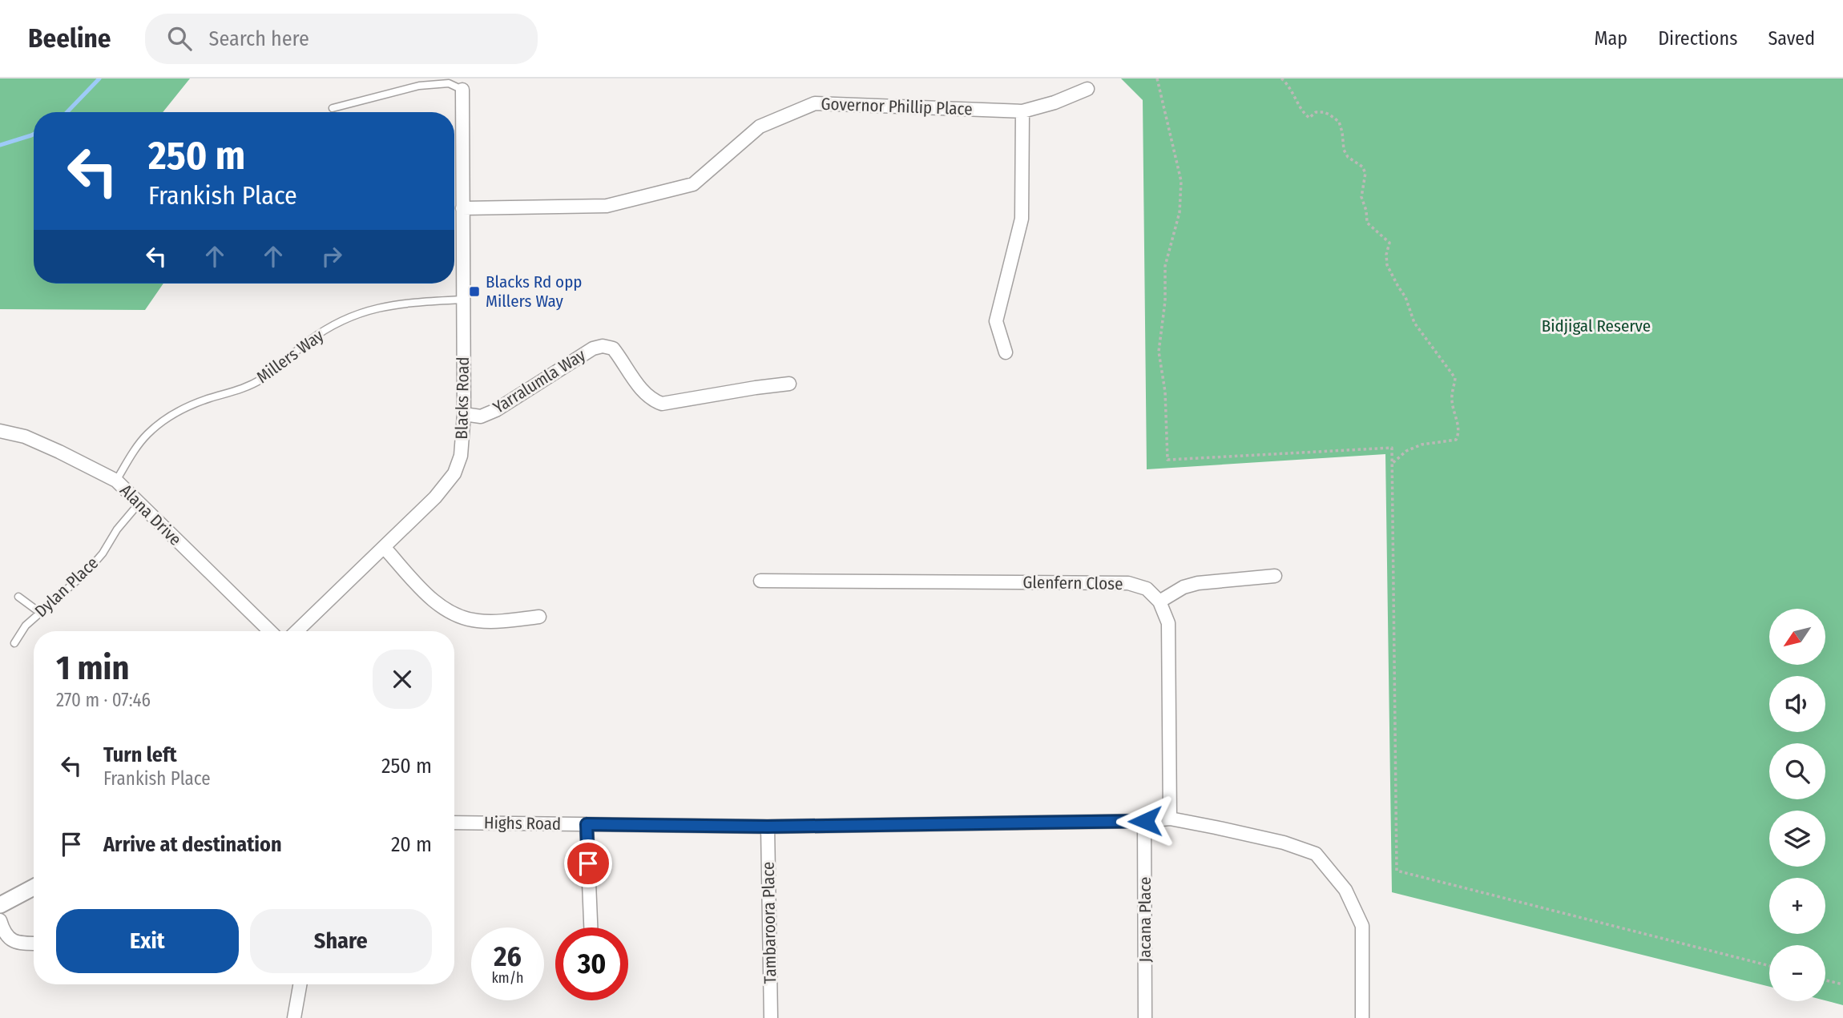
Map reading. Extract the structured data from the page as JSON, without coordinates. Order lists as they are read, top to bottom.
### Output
{
  "streets": {
    "street": [
      "Governor Phillip Place",
      "Yarralumla Way",
      "Blacks Road",
      "Alana Drive",
      "Glenfern Close",
      "Highs Road",
      "Jacana Place",
      "Tambaroora Place"
    ],
    "lane": ["Millers Way", "Dylan Place"]
  },
  "crossings": [
    ["Governor Phillip Place", "Blacks Road"],
    ["Millers Way", "Blacks Road"],
    ["Millers Way", "Alana Drive"],
    ["Yarralumla Way", "Blacks Road"],
    ["Alana Drive", "Dylan Place"],
    ["Highs Road", "Jacana Place"],
    ["Highs Road", "Tambaroora Place"]
  ],
  "parks": ["Bidjigal Reserve"],
  "places": {
    "transit": ["Blacks Rd opp Millers Way"]
  },
  "north": "bottom left",
  "page": {
    "header": "Beeline",
    "search": "Search here",
    "nav": ["Map", "Directions", "Saved"],
    "turn": ["250 m", "Frankish Place"],
    "map_buttons": ["+", "−"],
    "heading": ["1 min", "270 m · 07:46"],
    "list": [
      {
        "name": "Turn left",
        "note": "Frankish Place",
        "value": "250 m"
      },
      {
        "name": "Arrive at destination",
        "value": "20 m"
      }
    ],
    "buttons": ["Exit", "Share"],
    "speed": "26 km/h",
    "limit": "30"
  }
}
